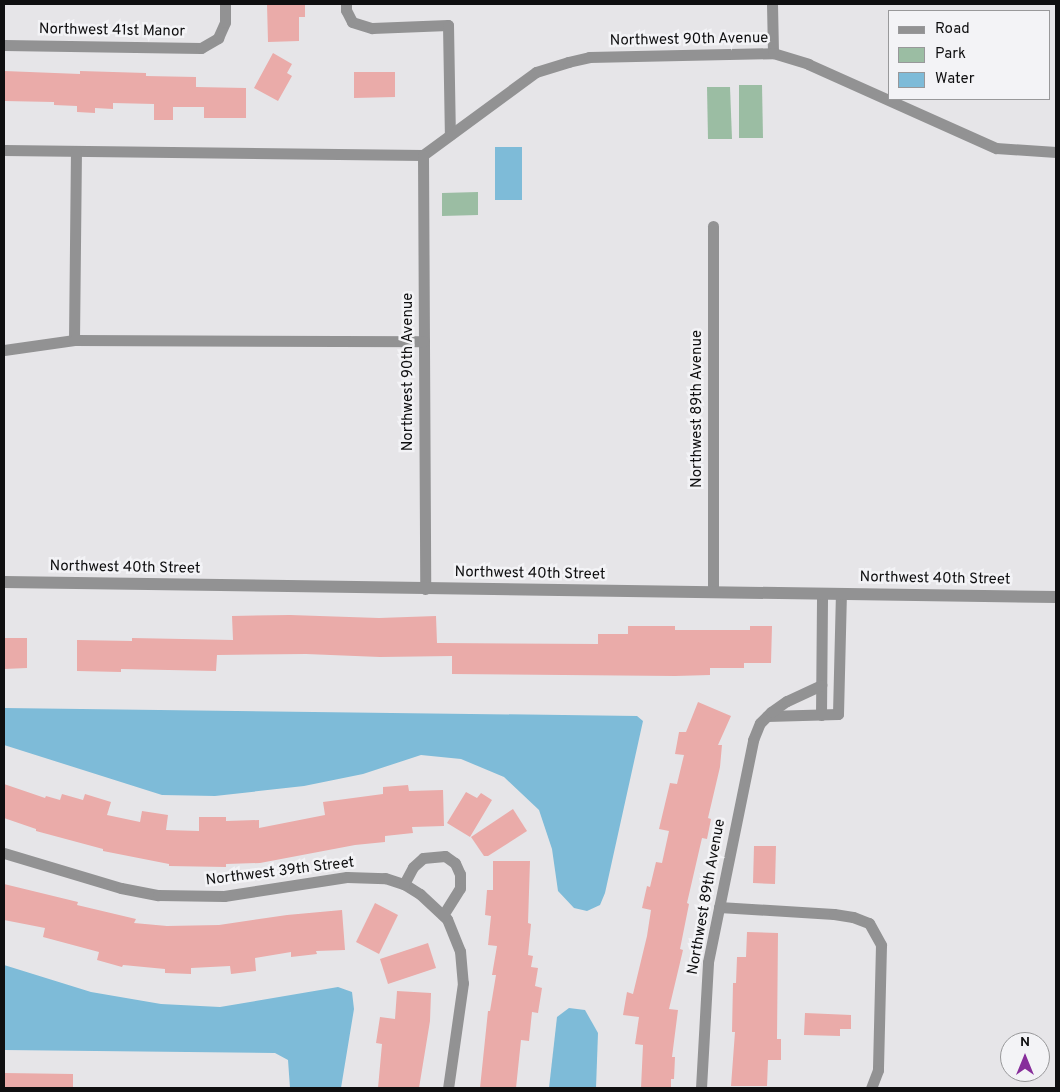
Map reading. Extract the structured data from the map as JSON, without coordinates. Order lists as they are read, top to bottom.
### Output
{
  "streets": {
    "street": [
      "Northwest 41st Manor",
      "Northwest 90th Avenue",
      "Northwest 89th Avenue",
      "Northwest 40th Street",
      "Northwest 39th Street"
    ]
  },
  "crossings": [
    ["Northwest 90th Avenue", "Northwest 40th Street"],
    ["Northwest 89th Avenue", "Northwest 40th Street"]
  ],
  "legend": ["Road", "Park", "Water"],
  "north": "top"
}
